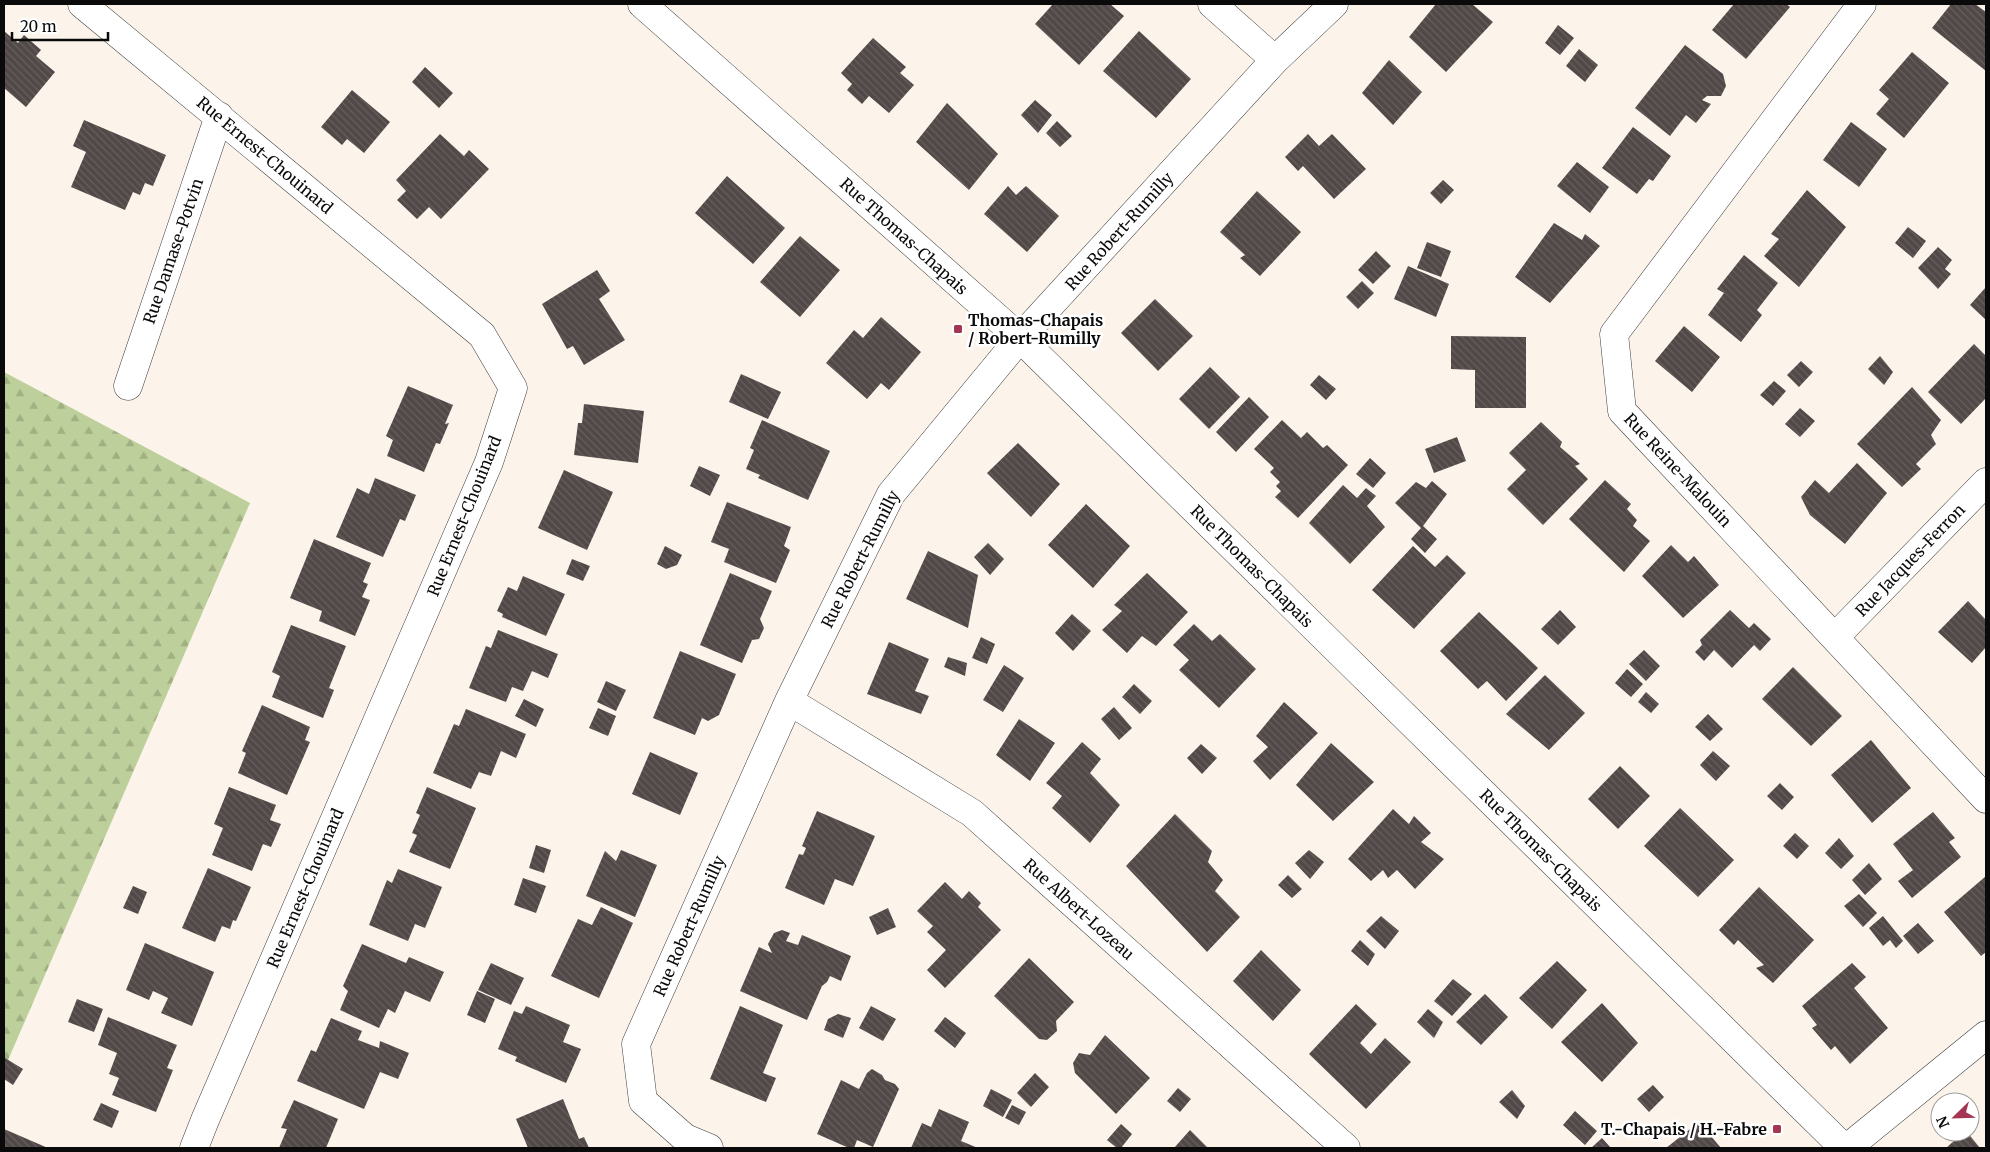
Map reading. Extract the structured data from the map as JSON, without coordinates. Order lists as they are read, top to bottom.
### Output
{
  "streets": {
    "street": [
      "Rue Ernest-Chouinard",
      "Rue Robert-Rumilly",
      "Rue Thomas-Chapais",
      "Rue Damase-Potvin",
      "Rue Reine-Malouin",
      "Rue Jacques-Ferron",
      "Rue Albert-Lozeau"
    ]
  },
  "crossings": [
    ["Rue Ernest-Chouinard", "Rue Damase-Potvin"],
    ["Rue Robert-Rumilly", "Rue Thomas-Chapais"],
    ["Rue Robert-Rumilly", "Rue Albert-Lozeau"],
    ["Rue Reine-Malouin", "Rue Jacques-Ferron"]
  ],
  "places": {
    "transit": ["Thomas-Chapais / Robert-Rumilly", "T.-Chapais / H.-Fabre"]
  },
  "scale_bar": "20 m",
  "north": "bottom left"
}
